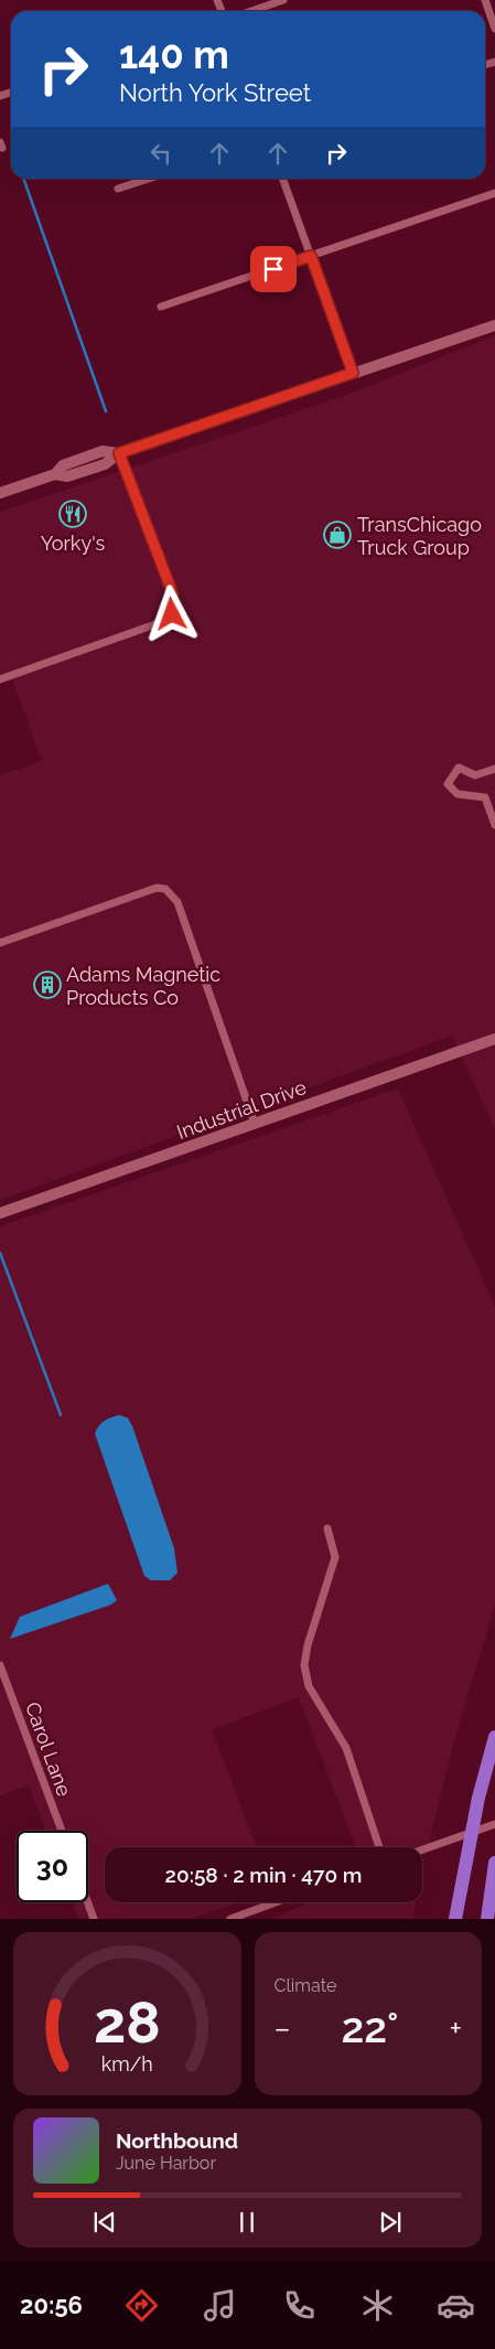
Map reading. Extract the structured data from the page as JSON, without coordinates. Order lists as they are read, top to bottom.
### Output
{
  "streets": {
    "main road": ["Industrial Drive"],
    "street": ["Carol Lane"]
  },
  "places": {
    "restaurant": ["Yorky's"],
    "shop": ["TransChicago Truck Group"],
    "building": ["Adams Magnetic Products Co"]
  },
  "page": {
    "turn": ["140 m", "North York Street"],
    "limit": "30",
    "trip": "20:58 · 2 min · 470 m",
    "tile": "Climate",
    "heat": ["−", "22°", "+"],
    "song": ["Northbound", "June Harbor"],
    "tabs": "20:56",
    "gauge": ["28", "km/h"]
  }
}
